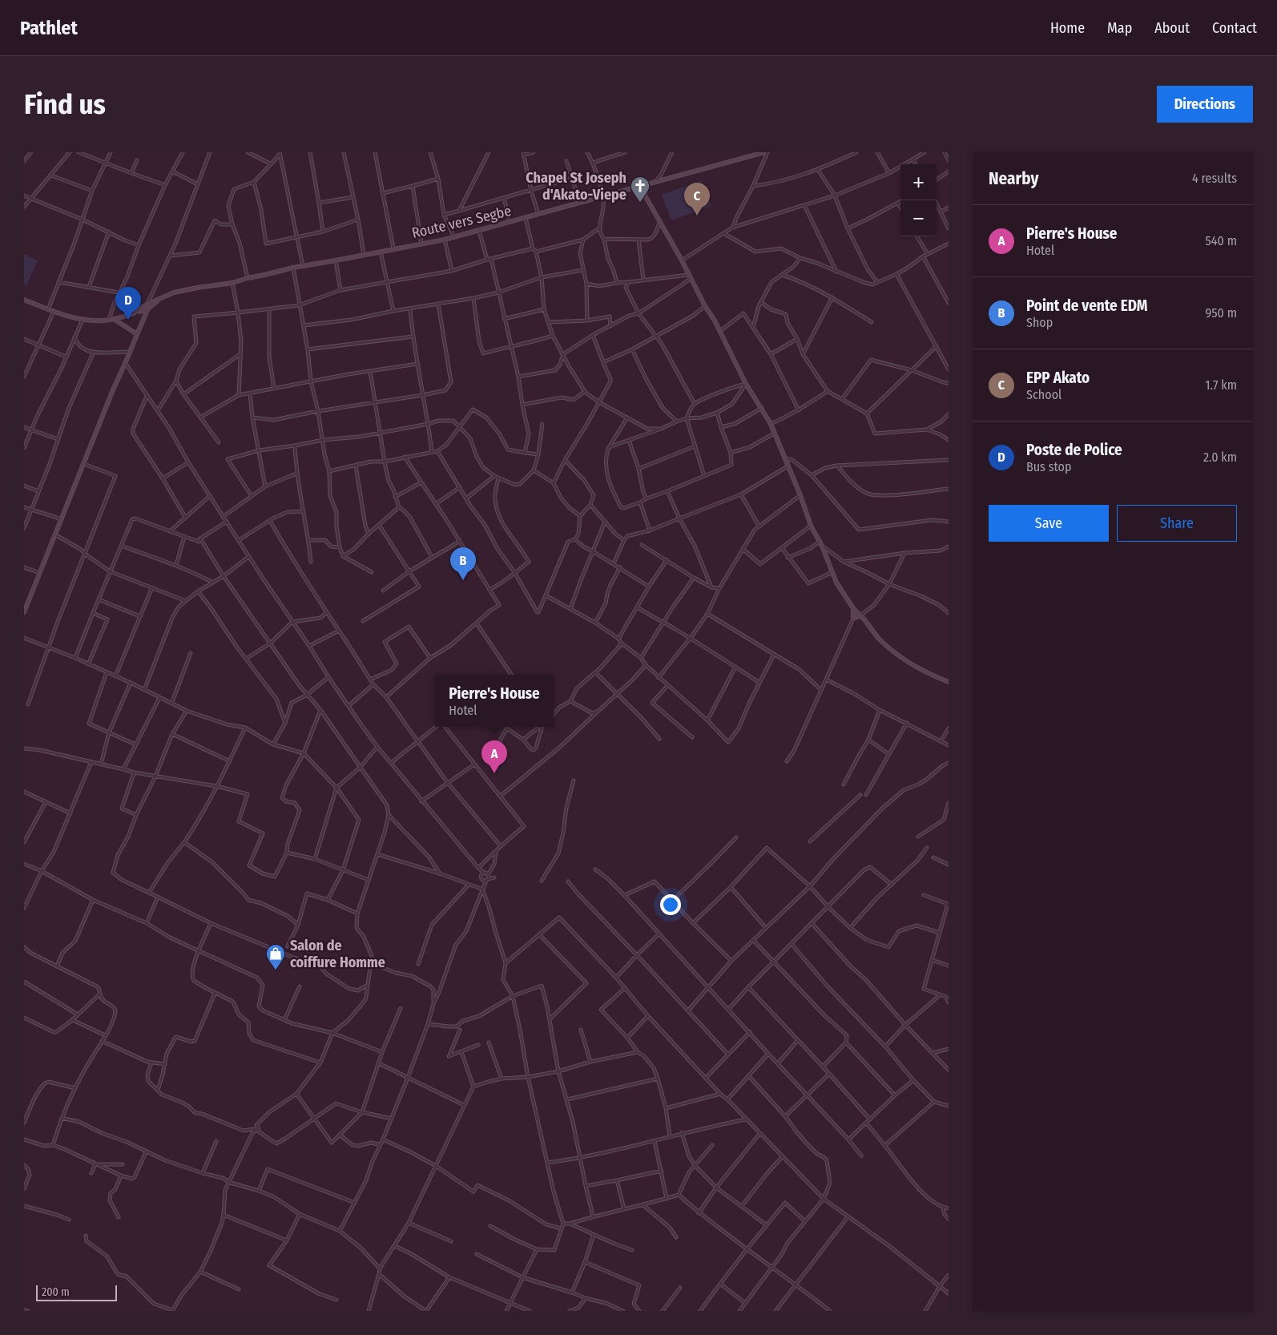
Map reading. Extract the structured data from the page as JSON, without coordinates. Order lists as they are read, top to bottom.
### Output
{
  "streets": {
    "street": ["Route vers Segbe"]
  },
  "places": {
    "church": ["Chapel St Joseph d'Akato-Viepe"],
    "shop": ["Salon de coiffure Homme"]
  },
  "scale_bar": "200 m",
  "page": {
    "header": "Pathlet",
    "nav": [
      "Home",
      "Map",
      "About",
      "Contact"
    ],
    "buttons": [
      "Directions",
      ["Save", "Share"]
    ],
    "title": "Find us",
    "heading": ["Nearby", "4 results"],
    "map_buttons": ["+", "−"],
    "pins": [
      "C",
      "D",
      "B",
      "A"
    ],
    "list": [
      {
        "mark": "A",
        "name": "Pierre's House",
        "note": "Hotel",
        "value": "540 m"
      },
      {
        "mark": "B",
        "name": "Point de vente EDM",
        "note": "Shop",
        "value": "950 m"
      },
      {
        "mark": "C",
        "name": "EPP Akato",
        "note": "School",
        "value": "1.7 km"
      },
      {
        "mark": "D",
        "name": "Poste de Police",
        "note": "Bus stop",
        "value": "2.0 km"
      }
    ],
    "popup": ["Pierre's House", "Hotel"],
    "scale": "200 m"
  }
}
